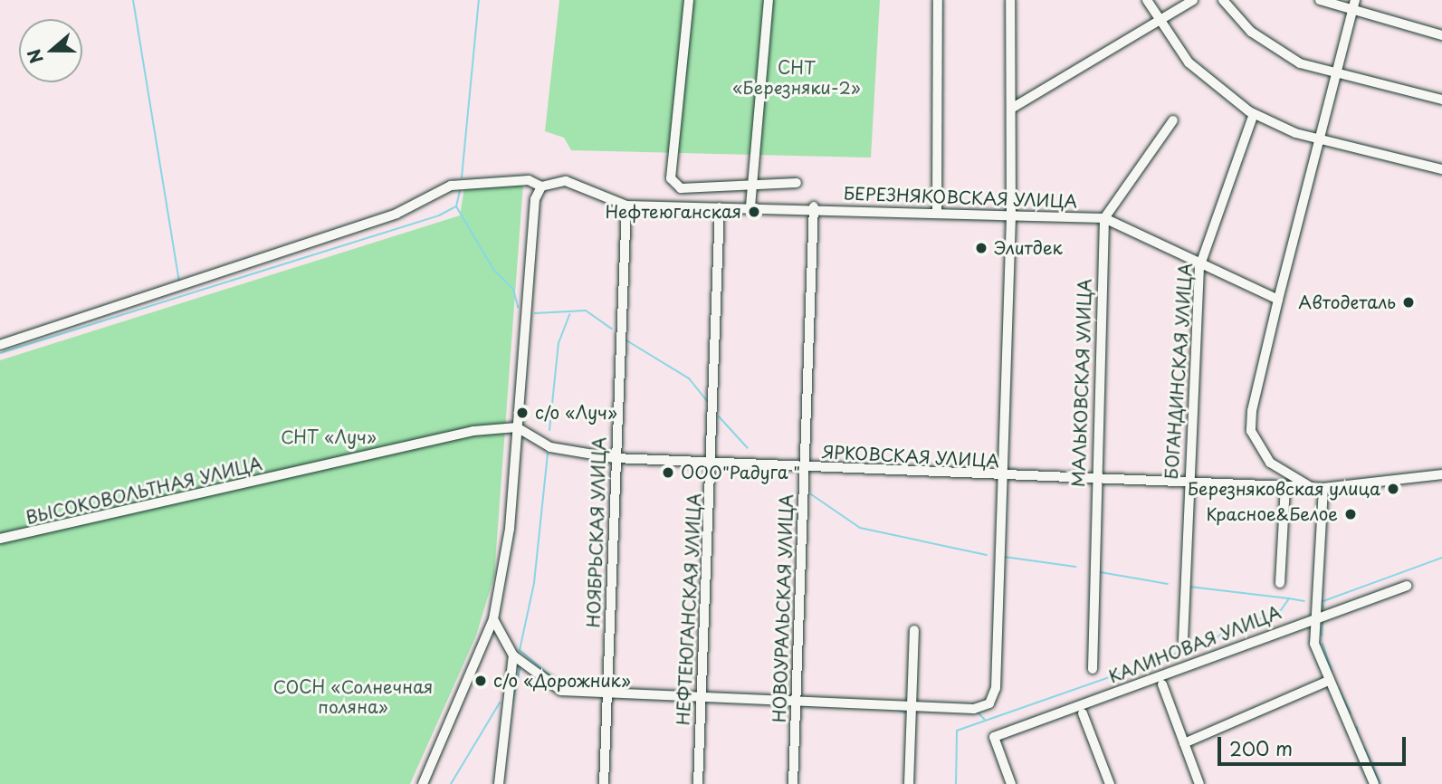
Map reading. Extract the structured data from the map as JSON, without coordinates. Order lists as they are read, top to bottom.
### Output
{
  "streets": {
    "street": [
      "БЕРЕЗНЯКОВСКАЯ УЛИЦА",
      "БОГАНДИНСКАЯ УЛИЦА",
      "МАЛЬКОВСКАЯ УЛИЦА",
      "ЯРКОВСКАЯ УЛИЦА",
      "ВЫСОКОВОЛЬТНАЯ УЛИЦА",
      "НОЯБРЬСКАЯ УЛИЦА",
      "НОВОУРАЛЬСКАЯ УЛИЦА",
      "НЕФТЕЮГАНСКАЯ УЛИЦА",
      "КАЛИНОВАЯ УЛИЦА"
    ]
  },
  "crossings": [
    ["БЕРЕЗНЯКОВСКАЯ УЛИЦА", "БОГАНДИНСКАЯ УЛИЦА"],
    ["БЕРЕЗНЯКОВСКАЯ УЛИЦА", "МАЛЬКОВСКАЯ УЛИЦА"],
    ["БЕРЕЗНЯКОВСКАЯ УЛИЦА", "НОЯБРЬСКАЯ УЛИЦА"],
    ["БЕРЕЗНЯКОВСКАЯ УЛИЦА", "НОВОУРАЛЬСКАЯ УЛИЦА"],
    ["БЕРЕЗНЯКОВСКАЯ УЛИЦА", "НЕФТЕЮГАНСКАЯ УЛИЦА"],
    ["БОГАНДИНСКАЯ УЛИЦА", "ЯРКОВСКАЯ УЛИЦА"],
    ["МАЛЬКОВСКАЯ УЛИЦА", "ЯРКОВСКАЯ УЛИЦА"],
    ["ЯРКОВСКАЯ УЛИЦА", "ВЫСОКОВОЛЬТНАЯ УЛИЦА"],
    ["ЯРКОВСКАЯ УЛИЦА", "НОЯБРЬСКАЯ УЛИЦА"],
    ["ЯРКОВСКАЯ УЛИЦА", "НОВОУРАЛЬСКАЯ УЛИЦА"],
    ["ЯРКОВСКАЯ УЛИЦА", "НЕФТЕЮГАНСКАЯ УЛИЦА"]
  ],
  "parks": ["СНТ «Березняки-2»", "СНТ «Луч»", "СОСН «Солнечная поляна»"],
  "places": [
    "Нефтеюганская",
    "Элитдек",
    "Автодеталь",
    "с/о «Луч»",
    "ООО\"Радуга \"",
    "Березняковская улица",
    "Красное&Белое",
    "с/о «Дорожник»"
  ],
  "scale_bar": "200 m",
  "north": "left"
}
